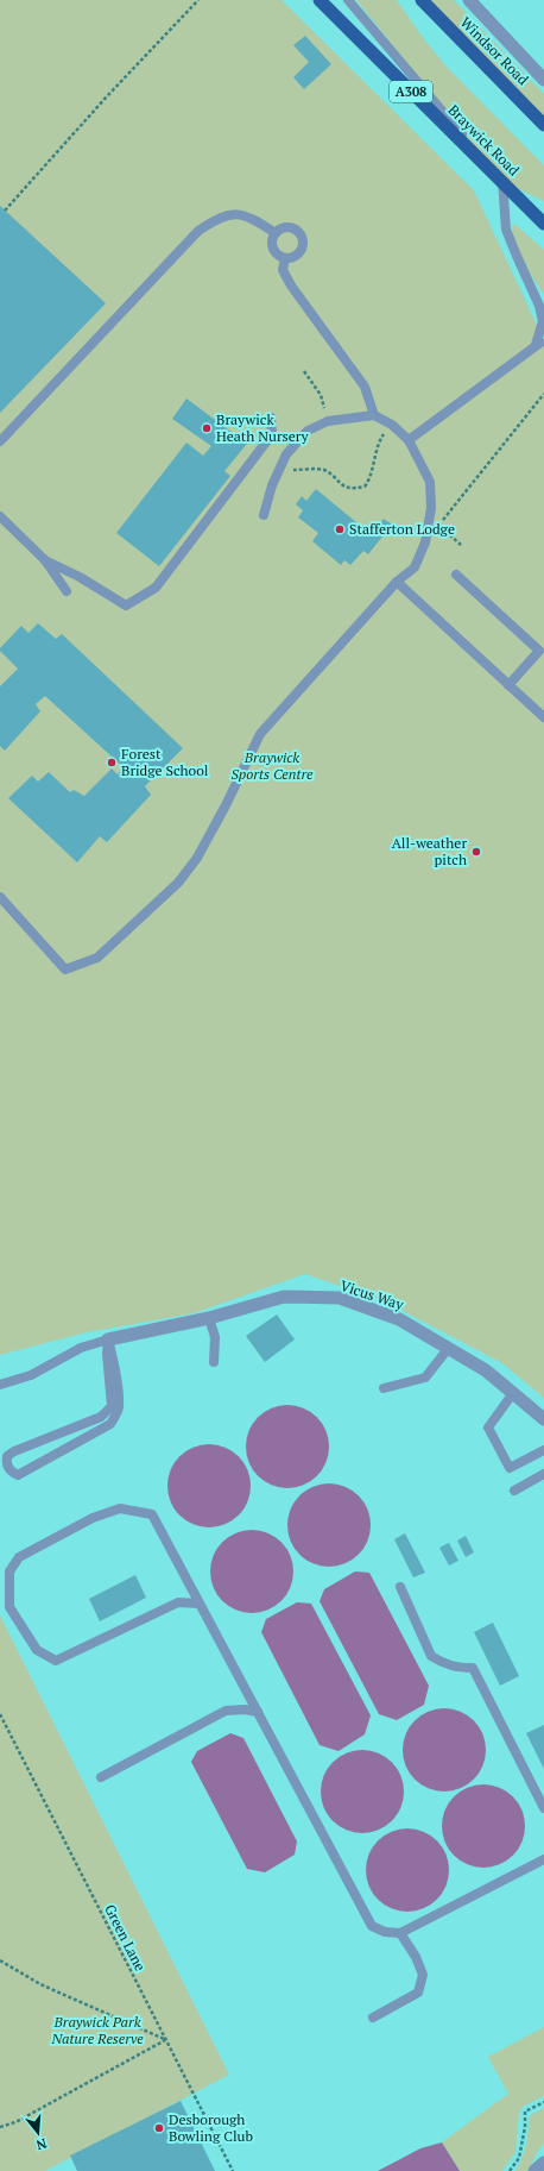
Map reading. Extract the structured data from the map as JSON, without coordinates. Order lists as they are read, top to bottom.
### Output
{
  "streets": {
    "main road": ["Windsor Road", "A308", "Braywick Road"],
    "street": ["Vicus Way"],
    "path": ["Green Lane"]
  },
  "parks": ["Braywick Sports Centre", "Braywick Park Nature Reserve"],
  "places": [
    "Braywick Heath Nursery",
    "Stafferton Lodge",
    "Forest Bridge School",
    "All-weather pitch",
    "Desborough Bowling Club"
  ],
  "north": "bottom"
}
